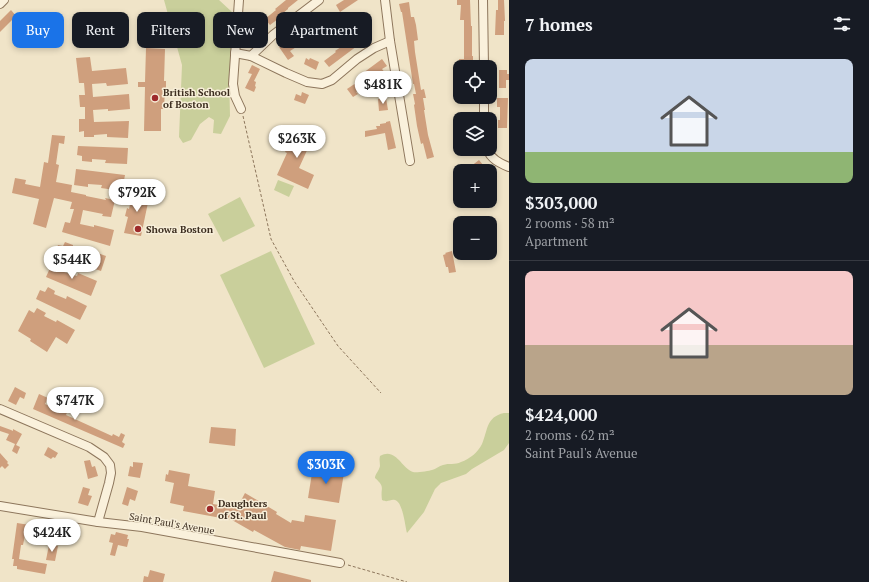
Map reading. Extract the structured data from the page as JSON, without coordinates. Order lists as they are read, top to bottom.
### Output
{
  "streets": {
    "street": ["Saint Paul's Avenue"]
  },
  "places": ["British School of Boston", "Showa Boston", "Daughters of St. Paul"],
  "page": {
    "heading": "7 homes",
    "chip": [
      "Buy",
      "Rent",
      "Filters",
      "New",
      "Apartment"
    ],
    "list": [
      {
        "name": "$303,000",
        "note": "2 rooms · 58 m² · Apartment"
      },
      {
        "name": "$424,000",
        "note": "2 rooms · 62 m² · Saint Paul's Avenue"
      }
    ],
    "map_buttons": ["+", "−"],
    "price": [
      "$481K",
      "$263K",
      "$792K",
      "$544K",
      "$747K",
      "$303K",
      "$424K"
    ]
  }
}
